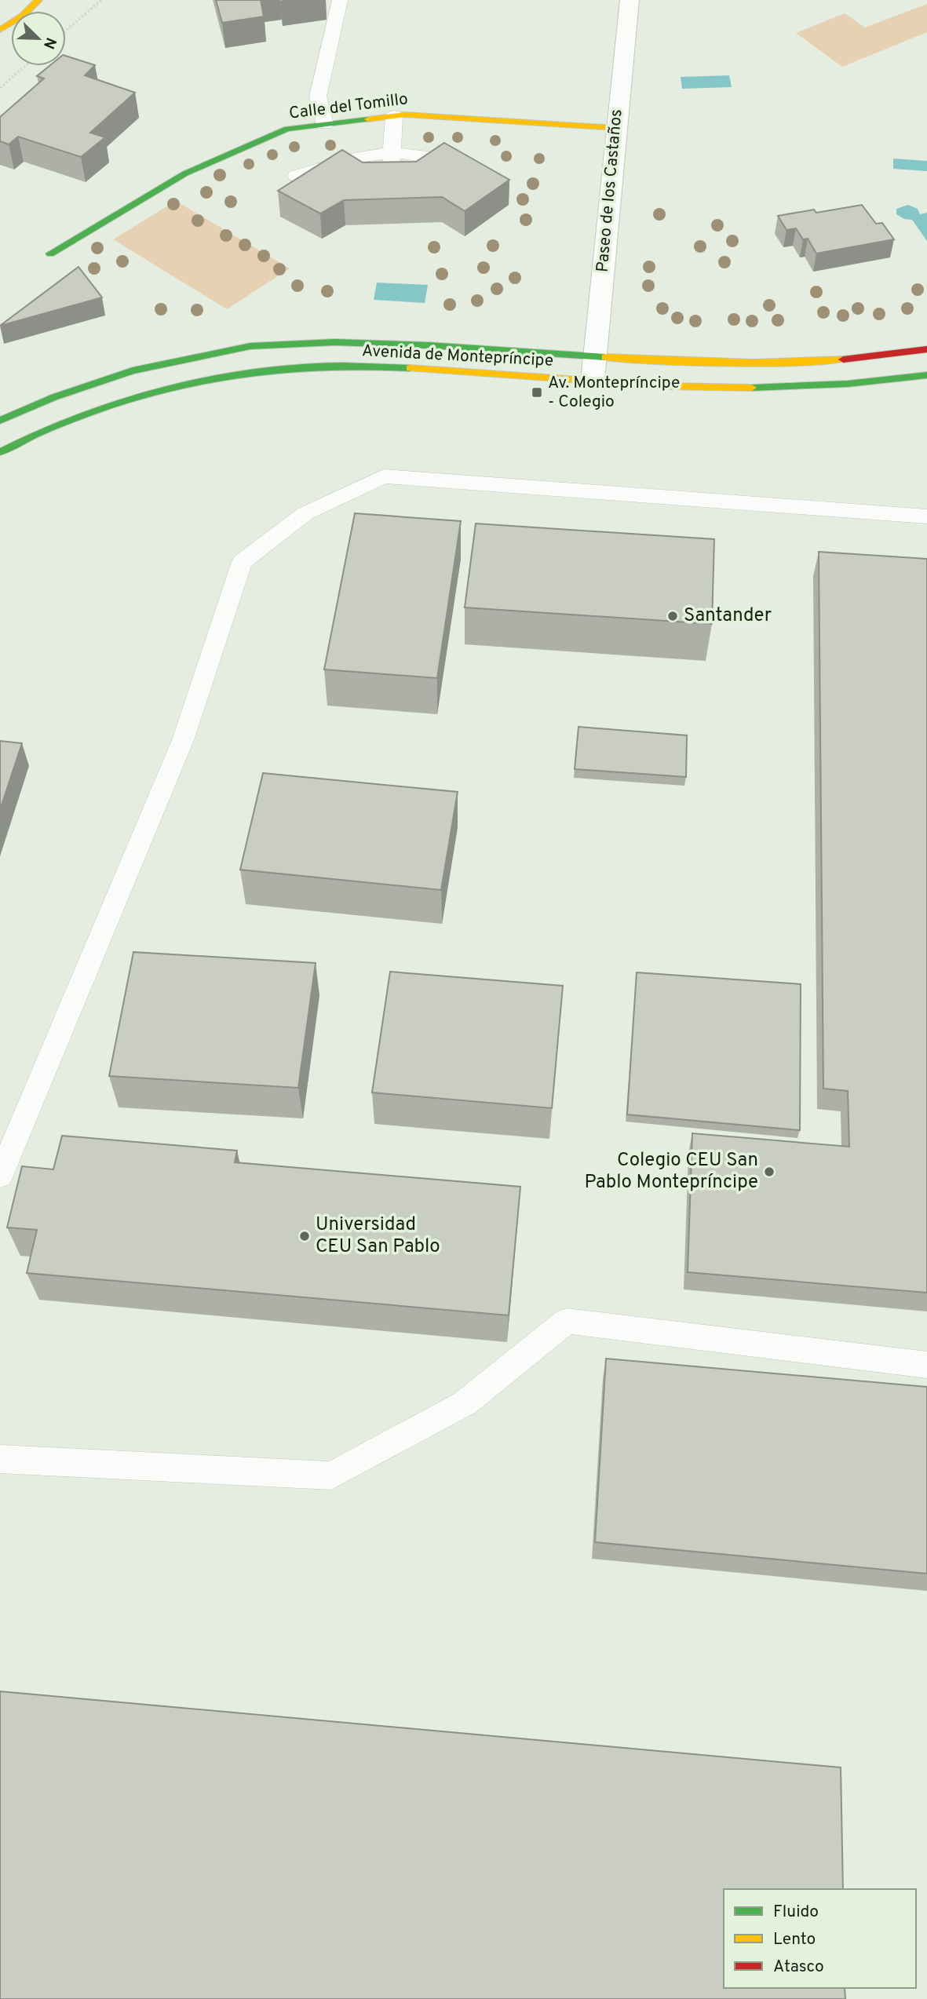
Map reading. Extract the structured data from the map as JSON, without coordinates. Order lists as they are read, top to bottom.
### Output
{
  "streets": {
    "street": ["Calle del Tomillo", "Paseo de los Castaños", "Avenida de Montepríncipe"]
  },
  "crossings": [
    ["Calle del Tomillo", "Paseo de los Castaños"],
    ["Paseo de los Castaños", "Avenida de Montepríncipe"]
  ],
  "places": {
    "transit": ["Av. Montepríncipe - Colegio"],
    "other": ["Santander", "Colegio CEU San Pablo Montepríncipe", "Universidad CEU San Pablo"]
  },
  "legend": ["Fluido", "Lento", "Atasco"],
  "north": "bottom right"
}
